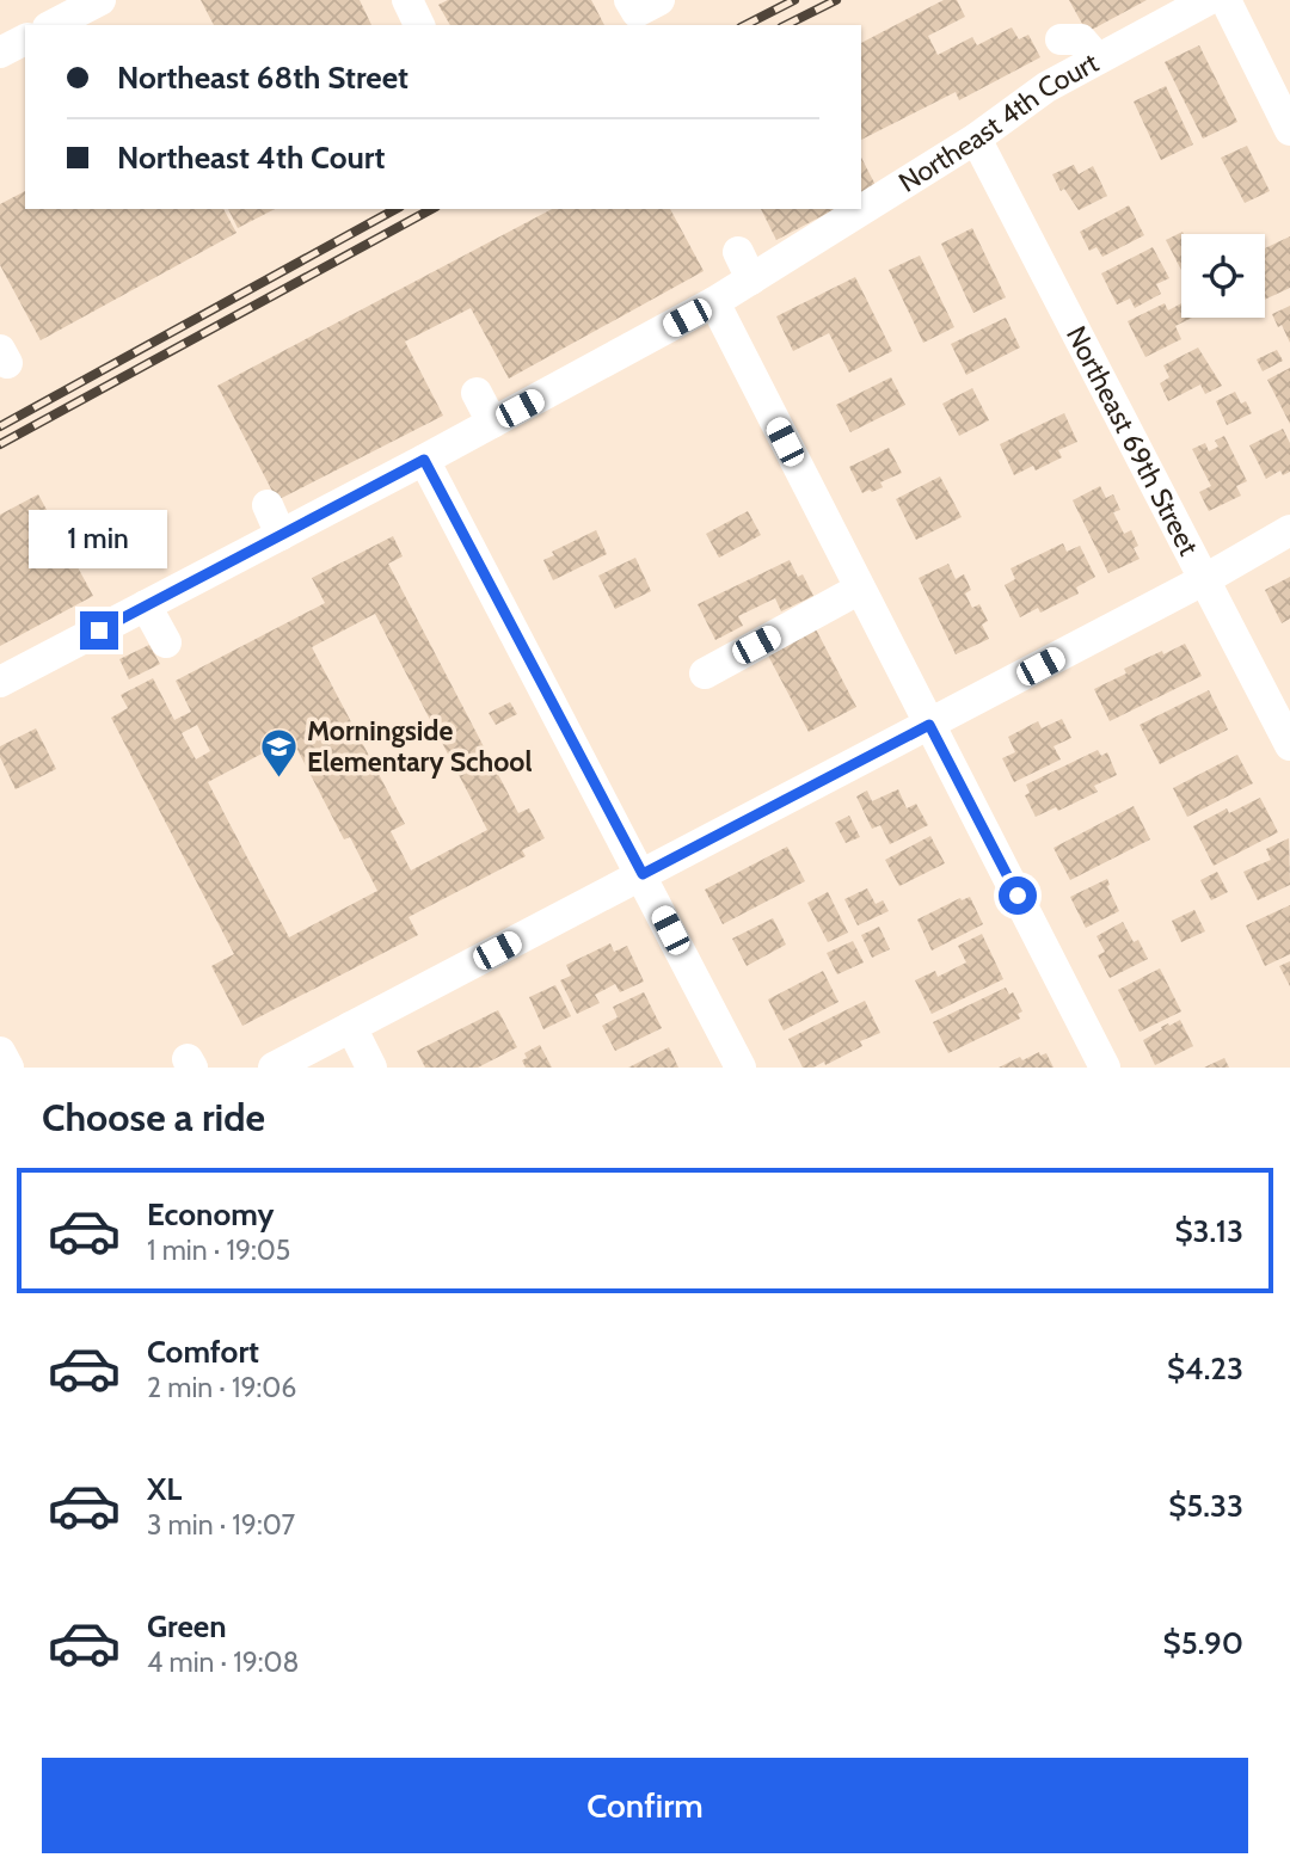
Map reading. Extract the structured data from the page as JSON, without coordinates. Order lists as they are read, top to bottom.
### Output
{
  "streets": {
    "street": ["Northeast 4th Court", "Northeast 69th Street"]
  },
  "crossings": [
    ["Northeast 4th Court", "Northeast 69th Street"]
  ],
  "places": {
    "school or university": ["Morningside Elementary School"]
  },
  "page": {
    "banner": ["Northeast 68th Street", "Northeast 4th Court"],
    "bubble": "1 min",
    "heading": "Choose a ride",
    "list": [
      {
        "name": "Economy",
        "note": "1 min · 19:05",
        "value": "$3.13"
      },
      {
        "name": "Comfort",
        "note": "2 min · 19:06",
        "value": "$4.23"
      },
      {
        "name": "XL",
        "note": "3 min · 19:07",
        "value": "$5.33"
      },
      {
        "name": "Green",
        "note": "4 min · 19:08",
        "value": "$5.90"
      }
    ],
    "buttons": "Confirm"
  }
}
